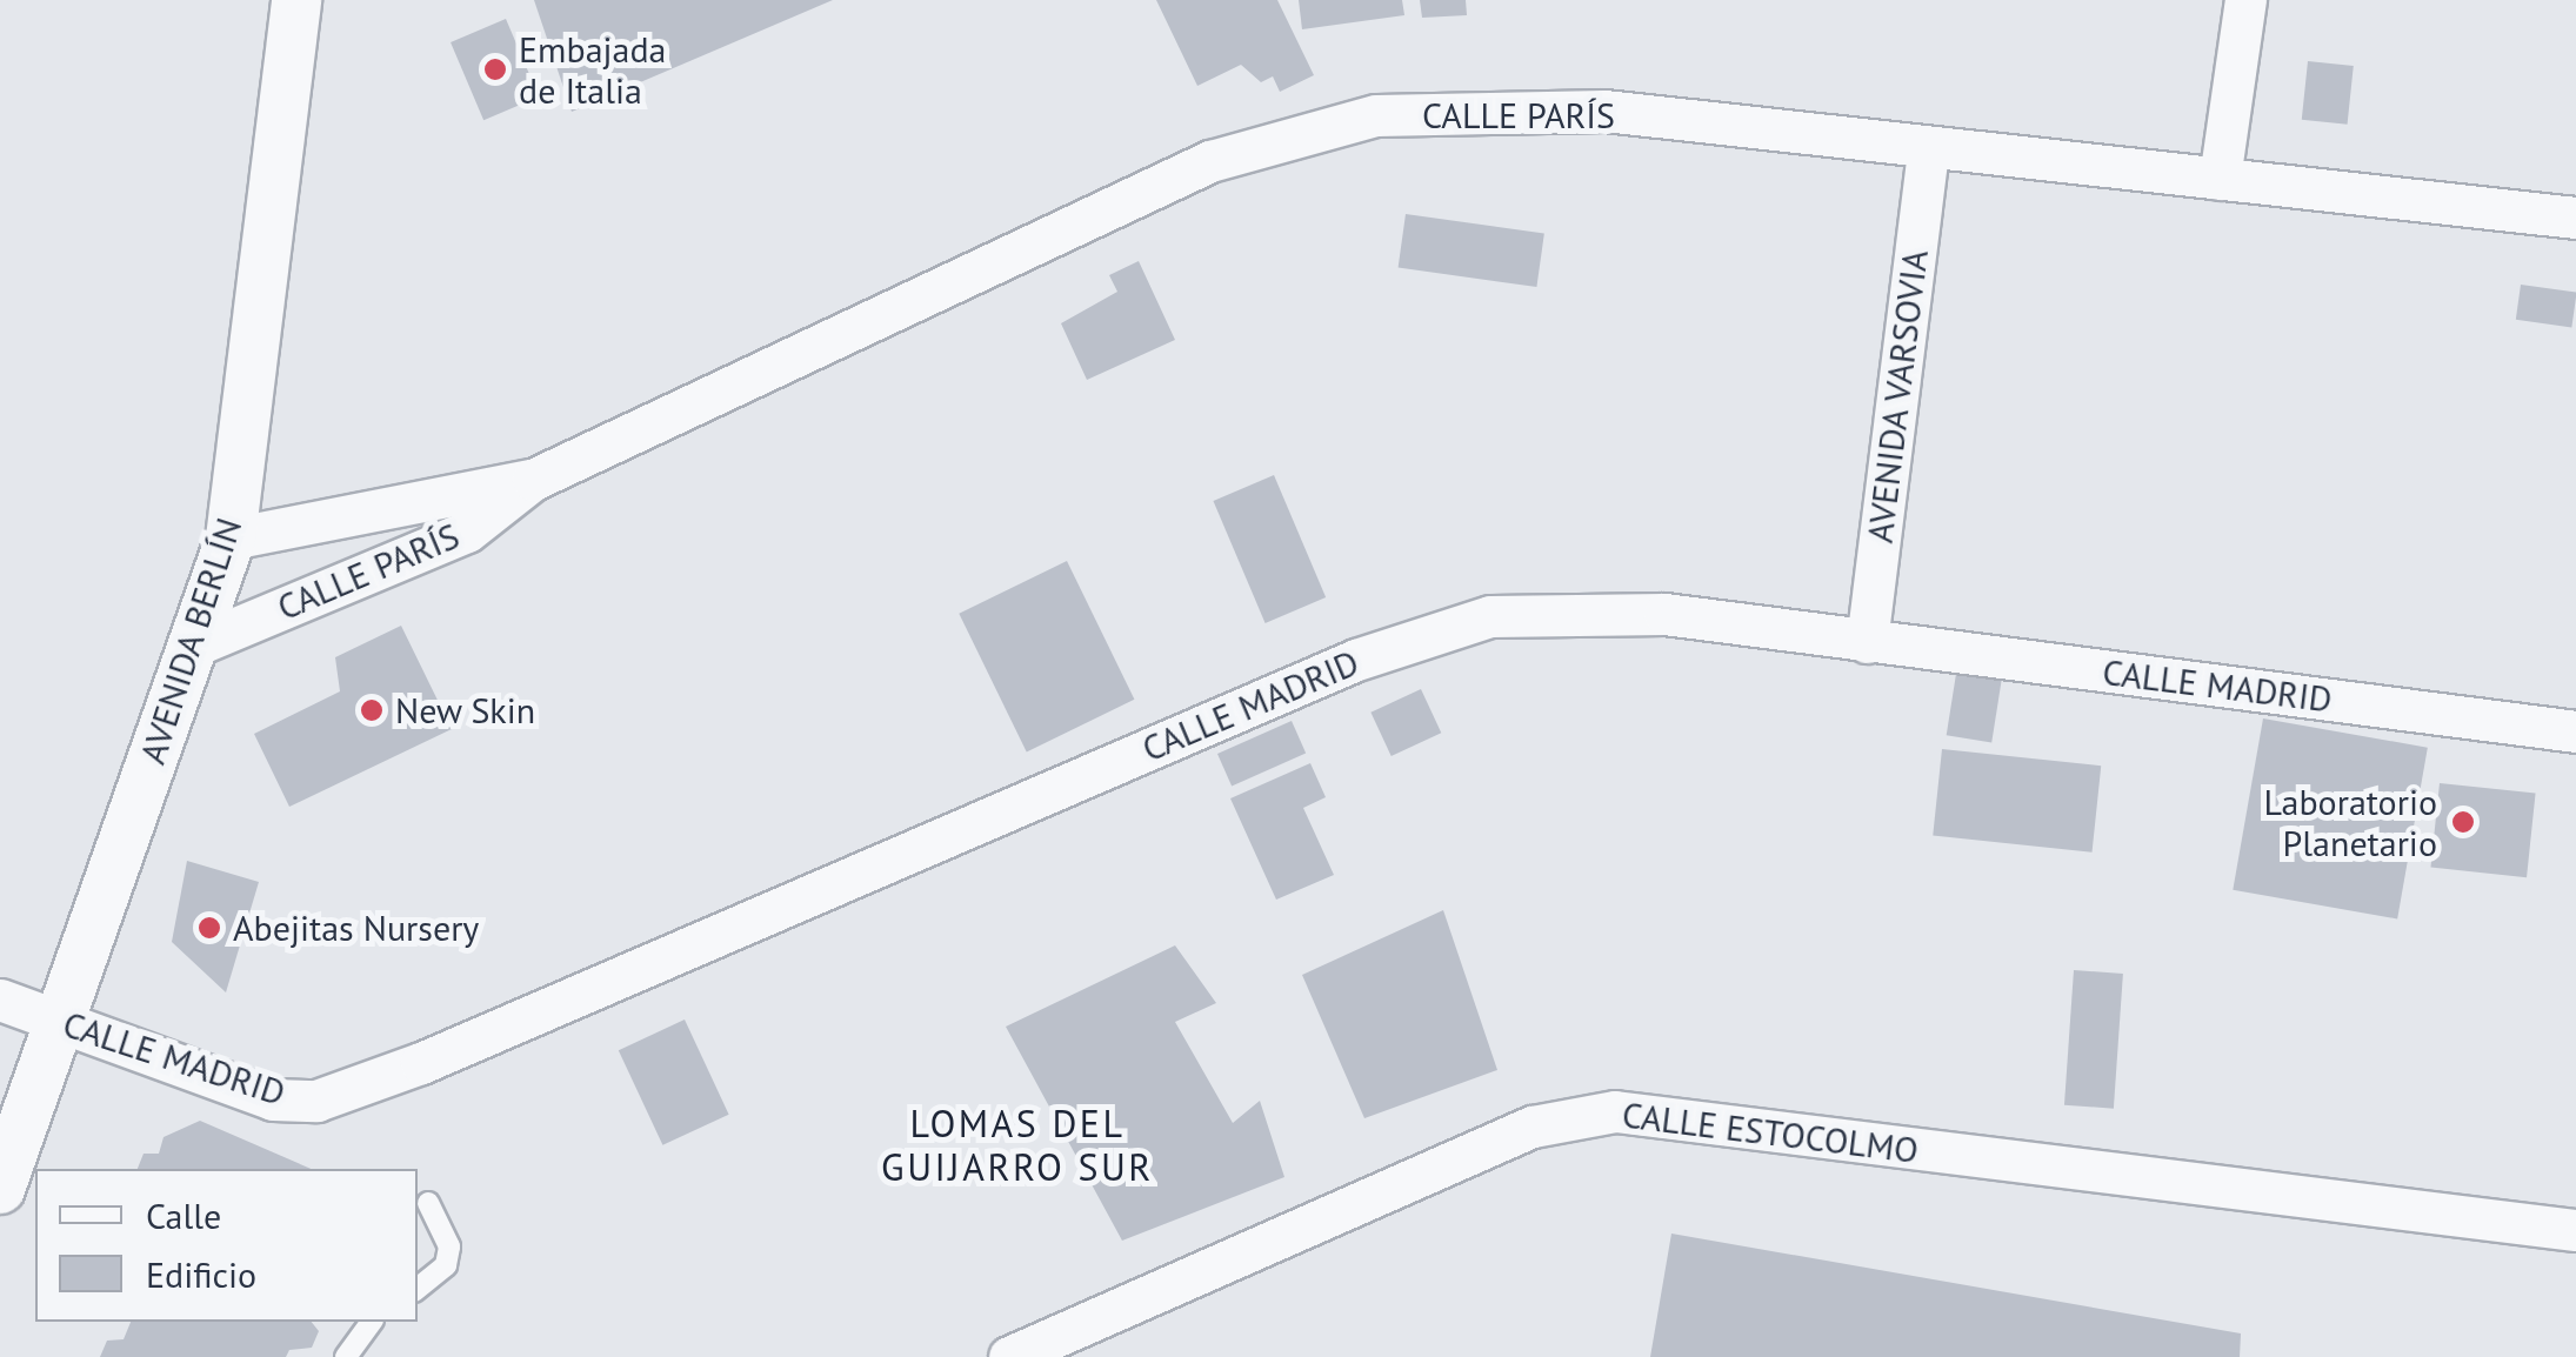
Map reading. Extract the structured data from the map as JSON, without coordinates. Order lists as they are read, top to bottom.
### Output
{
  "streets": {
    "street": [
      "CALLE PARÍS",
      "AVENIDA VARSOVIA",
      "AVENIDA BERLÍN",
      "CALLE MADRID",
      "CALLE ESTOCOLMO"
    ]
  },
  "crossings": [
    ["CALLE PARÍS", "AVENIDA VARSOVIA"],
    ["CALLE PARÍS", "AVENIDA BERLÍN"],
    ["AVENIDA VARSOVIA", "CALLE MADRID"],
    ["AVENIDA BERLÍN", "CALLE MADRID"]
  ],
  "districts": ["LOMAS DEL GUIJARRO SUR"],
  "places": [
    "Embajada de Italia",
    "New Skin",
    "Laboratorio Planetario",
    "Abejitas Nursery"
  ],
  "legend": ["Calle", "Edificio"]
}
